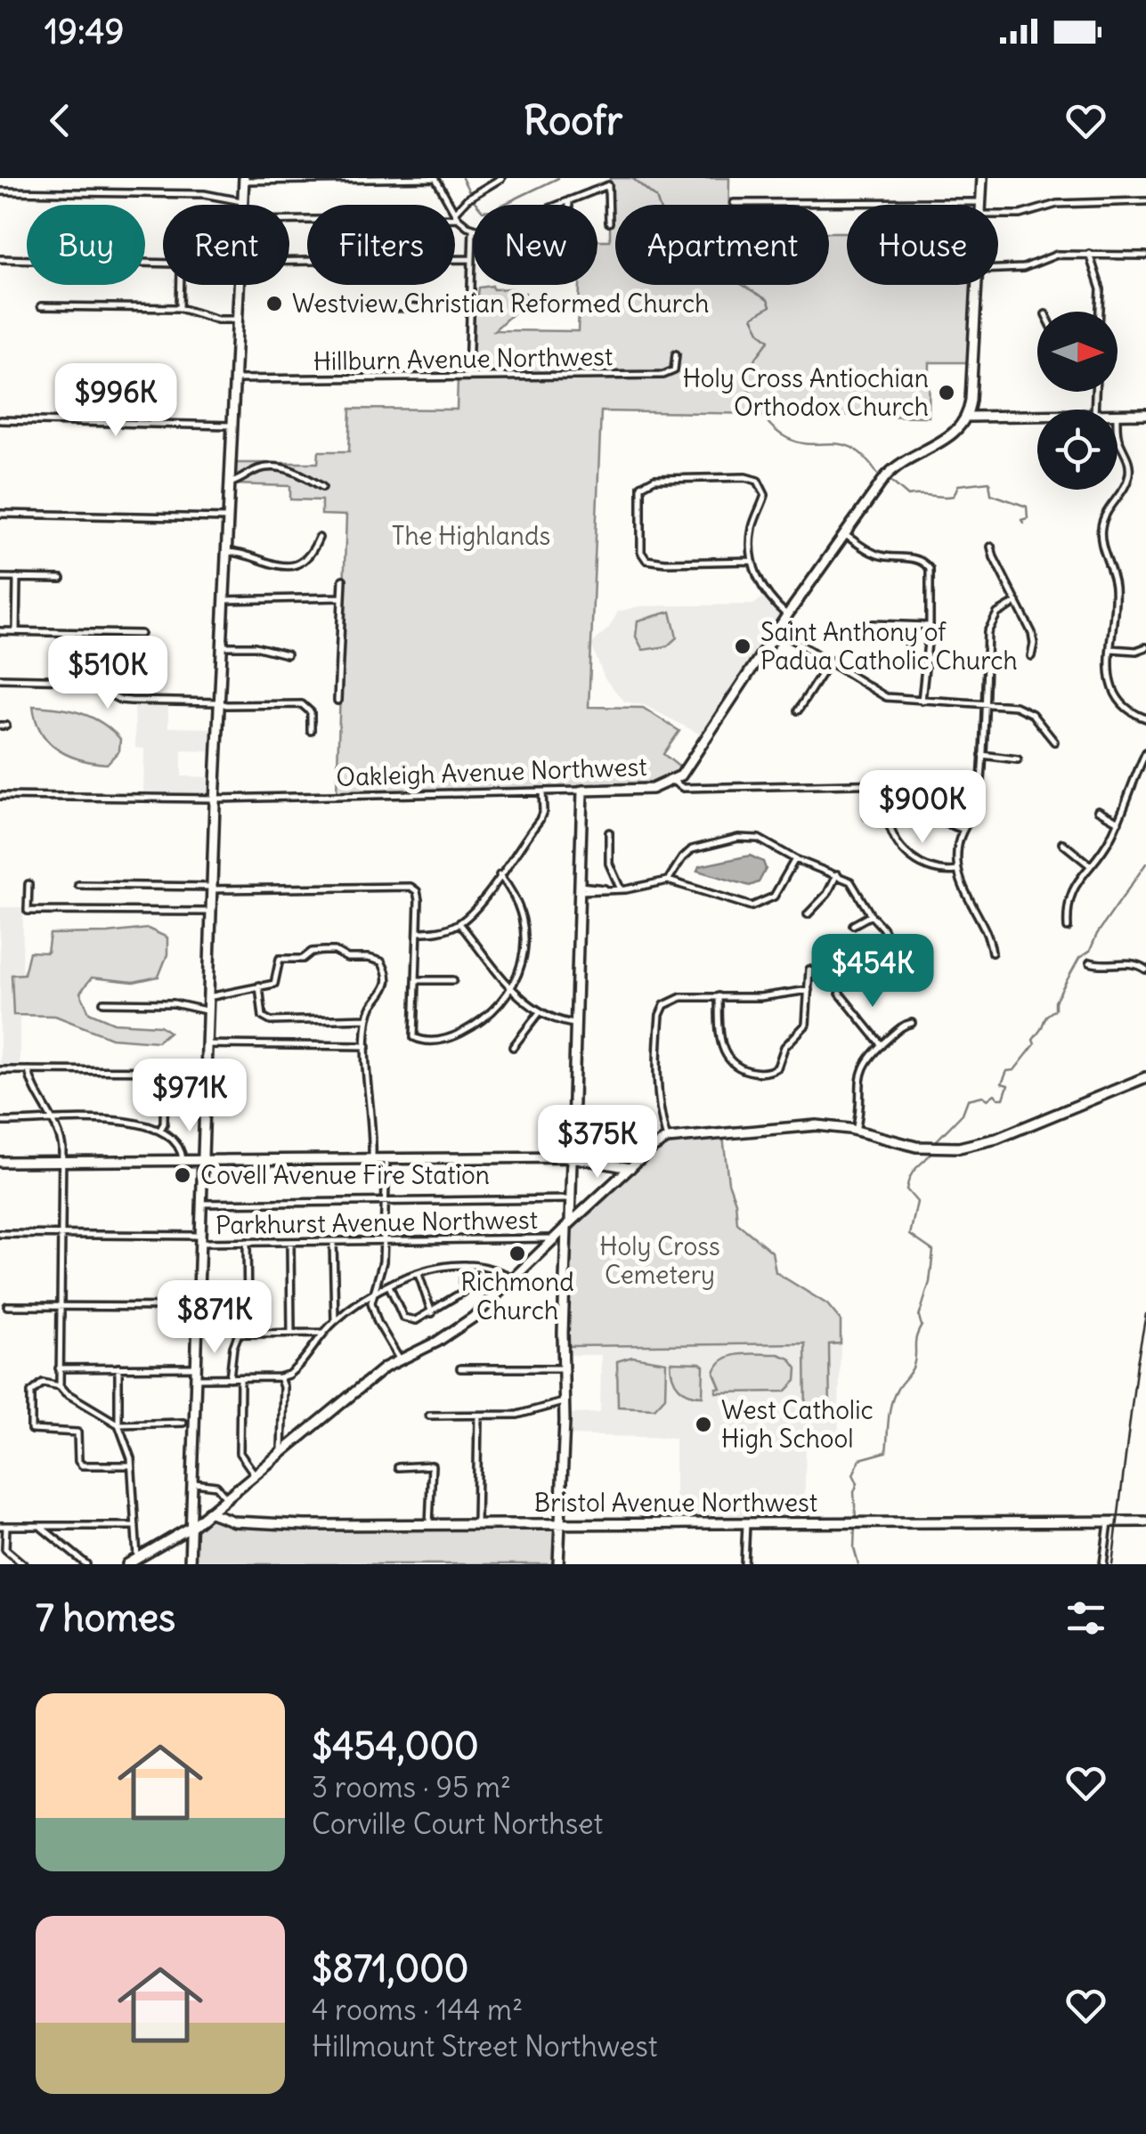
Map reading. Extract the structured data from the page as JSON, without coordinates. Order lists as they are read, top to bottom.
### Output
{
  "streets": {
    "street": [
      "Hillburn Avenue Northwest",
      "Oakleigh Avenue Northwest",
      "Parkhurst Avenue Northwest",
      "Bristol Avenue Northwest"
    ]
  },
  "parks": ["The Highlands", "Holy Cross Cemetery"],
  "places": [
    "Westview Christian Reformed Church",
    "Holy Cross Antiochian Orthodox Church",
    "Saint Anthony of Padua Catholic Church",
    "Covell Avenue Fire Station",
    "Richmond Church",
    "West Catholic High School"
  ],
  "north": "right",
  "page": {
    "status": "19:49",
    "header": "Roofr",
    "chip": [
      "Buy",
      "Rent",
      "Filters",
      "New",
      "Apartment",
      "House"
    ],
    "price": [
      "$996K",
      "$510K",
      "$900K",
      "$454K",
      "$971K",
      "$375K",
      "$871K"
    ],
    "heading": "7 homes",
    "list": [
      {
        "name": "$454,000",
        "note": "3 rooms · 95 m² · Corville Court Northset"
      },
      {
        "name": "$871,000",
        "note": "4 rooms · 144 m² · Hillmount Street Northwest"
      }
    ]
  }
}
